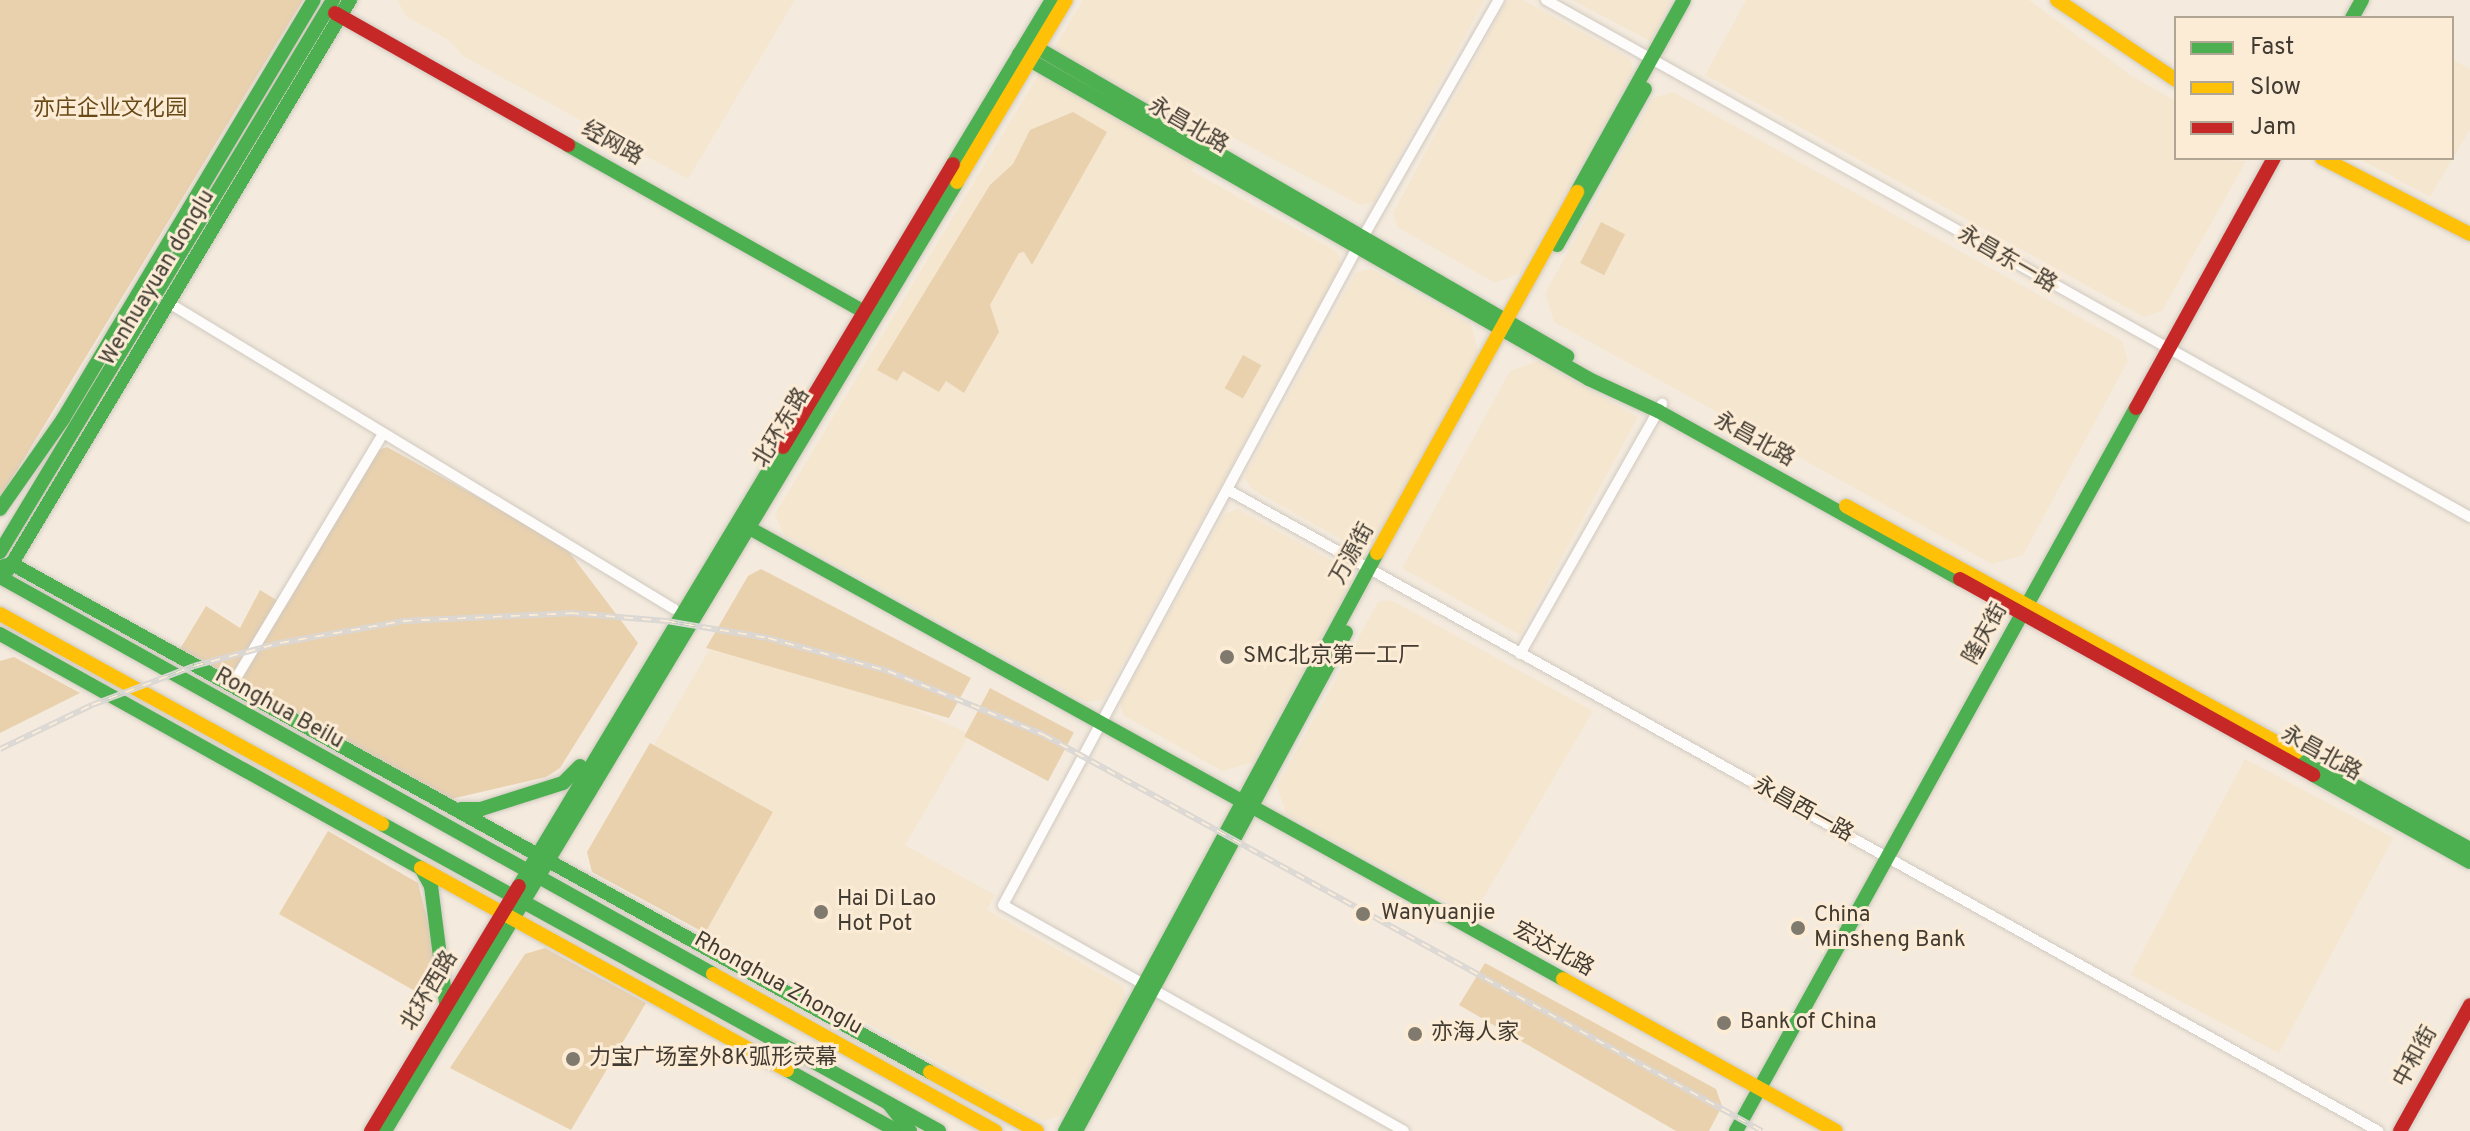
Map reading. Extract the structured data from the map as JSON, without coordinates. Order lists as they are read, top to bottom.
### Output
{
  "streets": {
    "street": [
      "永昌北路",
      "经网路",
      "永昌东一路",
      "Wenhuayuan donglu",
      "北环东路",
      "万源街",
      "隆庆街",
      "Ronghua Beilu",
      "永昌西一路",
      "宏达北路",
      "Rhonghua Zhonglu",
      "北环西路",
      "中和街"
    ]
  },
  "crossings": [
    ["永昌北路", "北环东路"],
    ["永昌北路", "万源街"],
    ["永昌北路", "隆庆街"],
    ["经网路", "Wenhuayuan donglu"],
    ["经网路", "北环东路"],
    ["永昌东一路", "万源街"],
    ["永昌东一路", "隆庆街"],
    ["Wenhuayuan donglu", "Ronghua Beilu"],
    ["北环东路", "Ronghua Beilu"],
    ["北环东路", "宏达北路"],
    ["北环东路", "Rhonghua Zhonglu"],
    ["北环东路", "北环西路"],
    ["万源街", "永昌西一路"],
    ["万源街", "宏达北路"],
    ["隆庆街", "永昌西一路"],
    ["隆庆街", "宏达北路"],
    ["Ronghua Beilu", "Rhonghua Zhonglu"],
    ["Ronghua Beilu", "北环西路"],
    ["Rhonghua Zhonglu", "北环西路"]
  ],
  "parks": ["亦庄企业文化园"],
  "places": [
    "SMC北京第一工厂",
    "Hai Di Lao Hot Pot",
    "Wanyuanjie",
    "China Minsheng Bank",
    "Bank of China",
    "亦海人家",
    "力宝广场室外8K弧形荧幕"
  ],
  "legend": ["Fast", "Slow", "Jam"]
}
